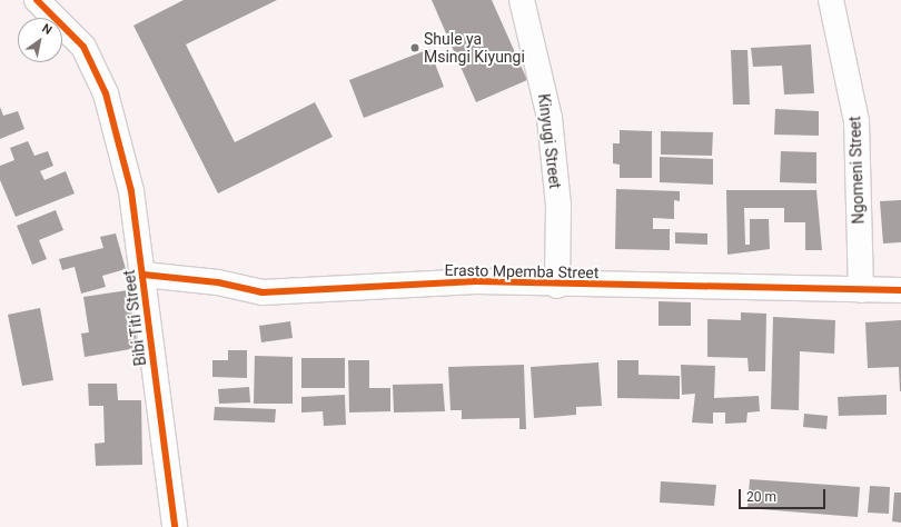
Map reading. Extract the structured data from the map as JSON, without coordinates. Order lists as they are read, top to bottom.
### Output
{
  "streets": {
    "street": [
      "Kinyugi Street",
      "Ngomeni Street",
      "Erasto Mpemba Street",
      "Bibi Titi Street"
    ]
  },
  "crossings": [
    ["Kinyugi Street", "Erasto Mpemba Street"],
    ["Ngomeni Street", "Erasto Mpemba Street"],
    ["Erasto Mpemba Street", "Bibi Titi Street"]
  ],
  "places": ["Shule ya Msingi Kiyungi"],
  "scale_bar": "20 m",
  "north": "top right"
}
